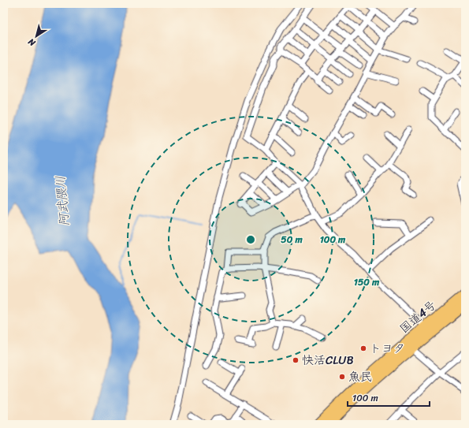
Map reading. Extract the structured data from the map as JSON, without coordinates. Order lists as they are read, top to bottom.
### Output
{
  "streets": {
    "highway": ["国道4号"]
  },
  "water": ["阿武隈川"],
  "places": ["トヨタ", "快活CLUB", "魚民"],
  "scale_bar": "100 m",
  "north": "bottom left",
  "rings": ["50 m", "100 m", "150 m"]
}
